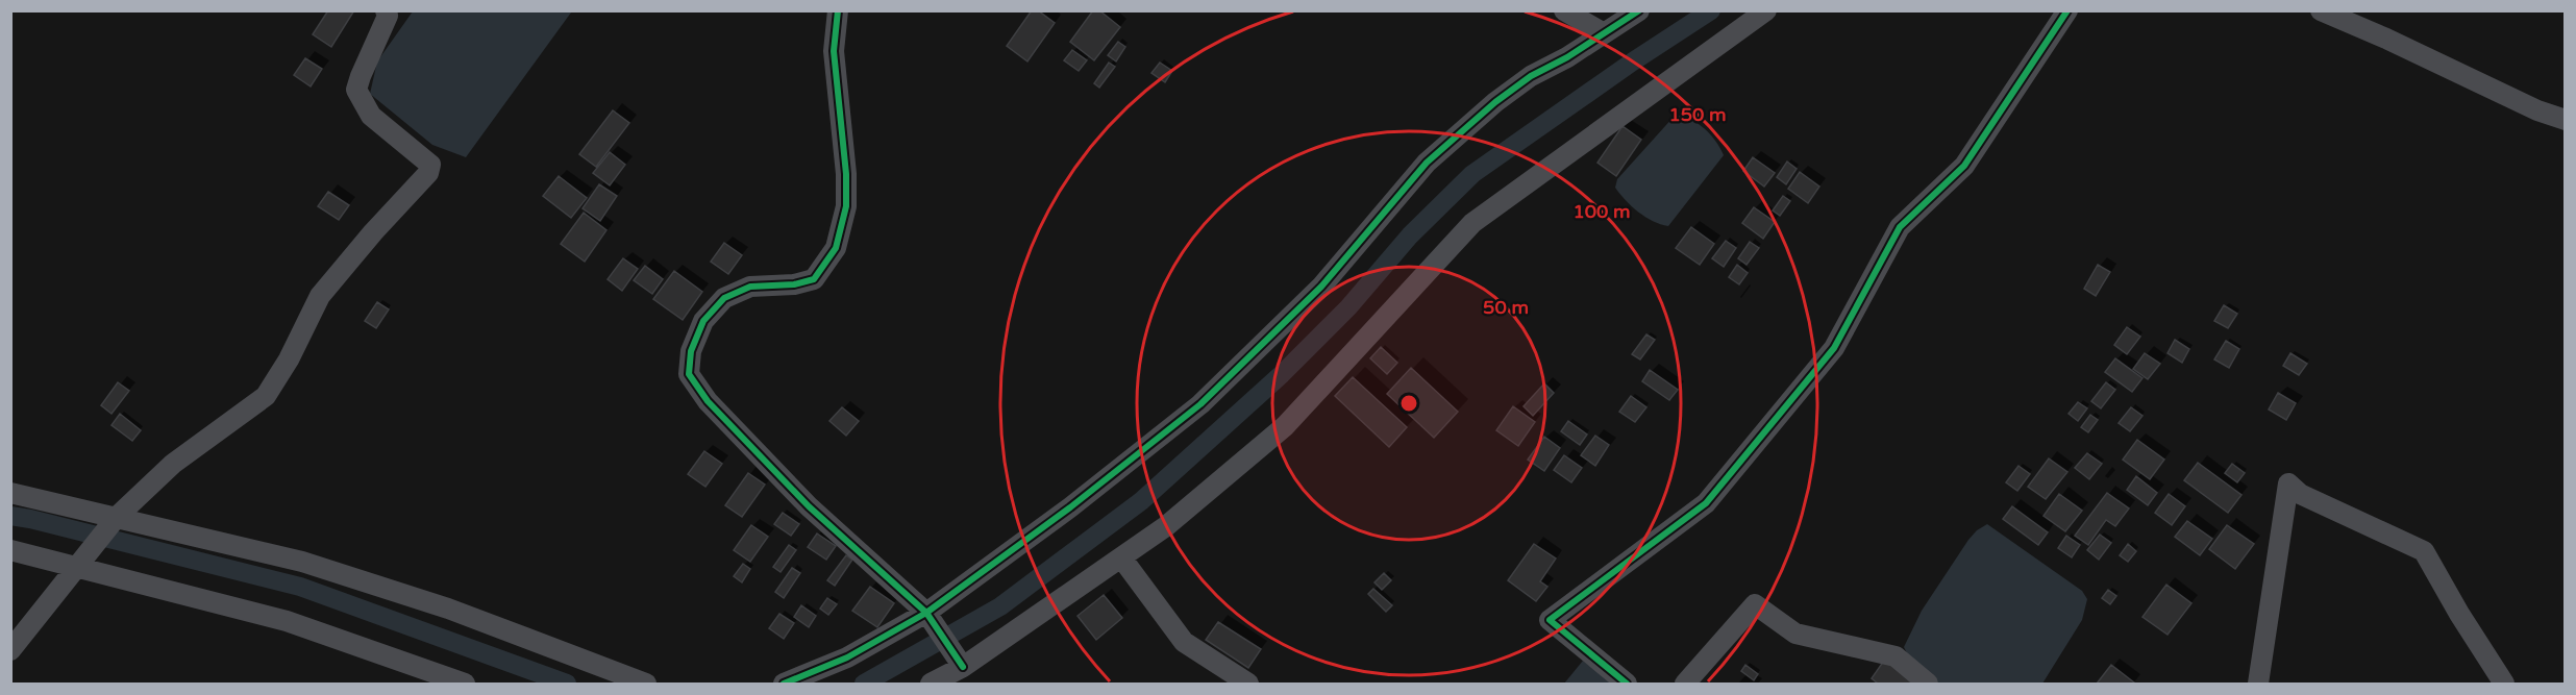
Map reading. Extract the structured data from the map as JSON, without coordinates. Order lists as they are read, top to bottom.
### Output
{
  "rings": ["150 m", "100 m", "50 m"]
}
